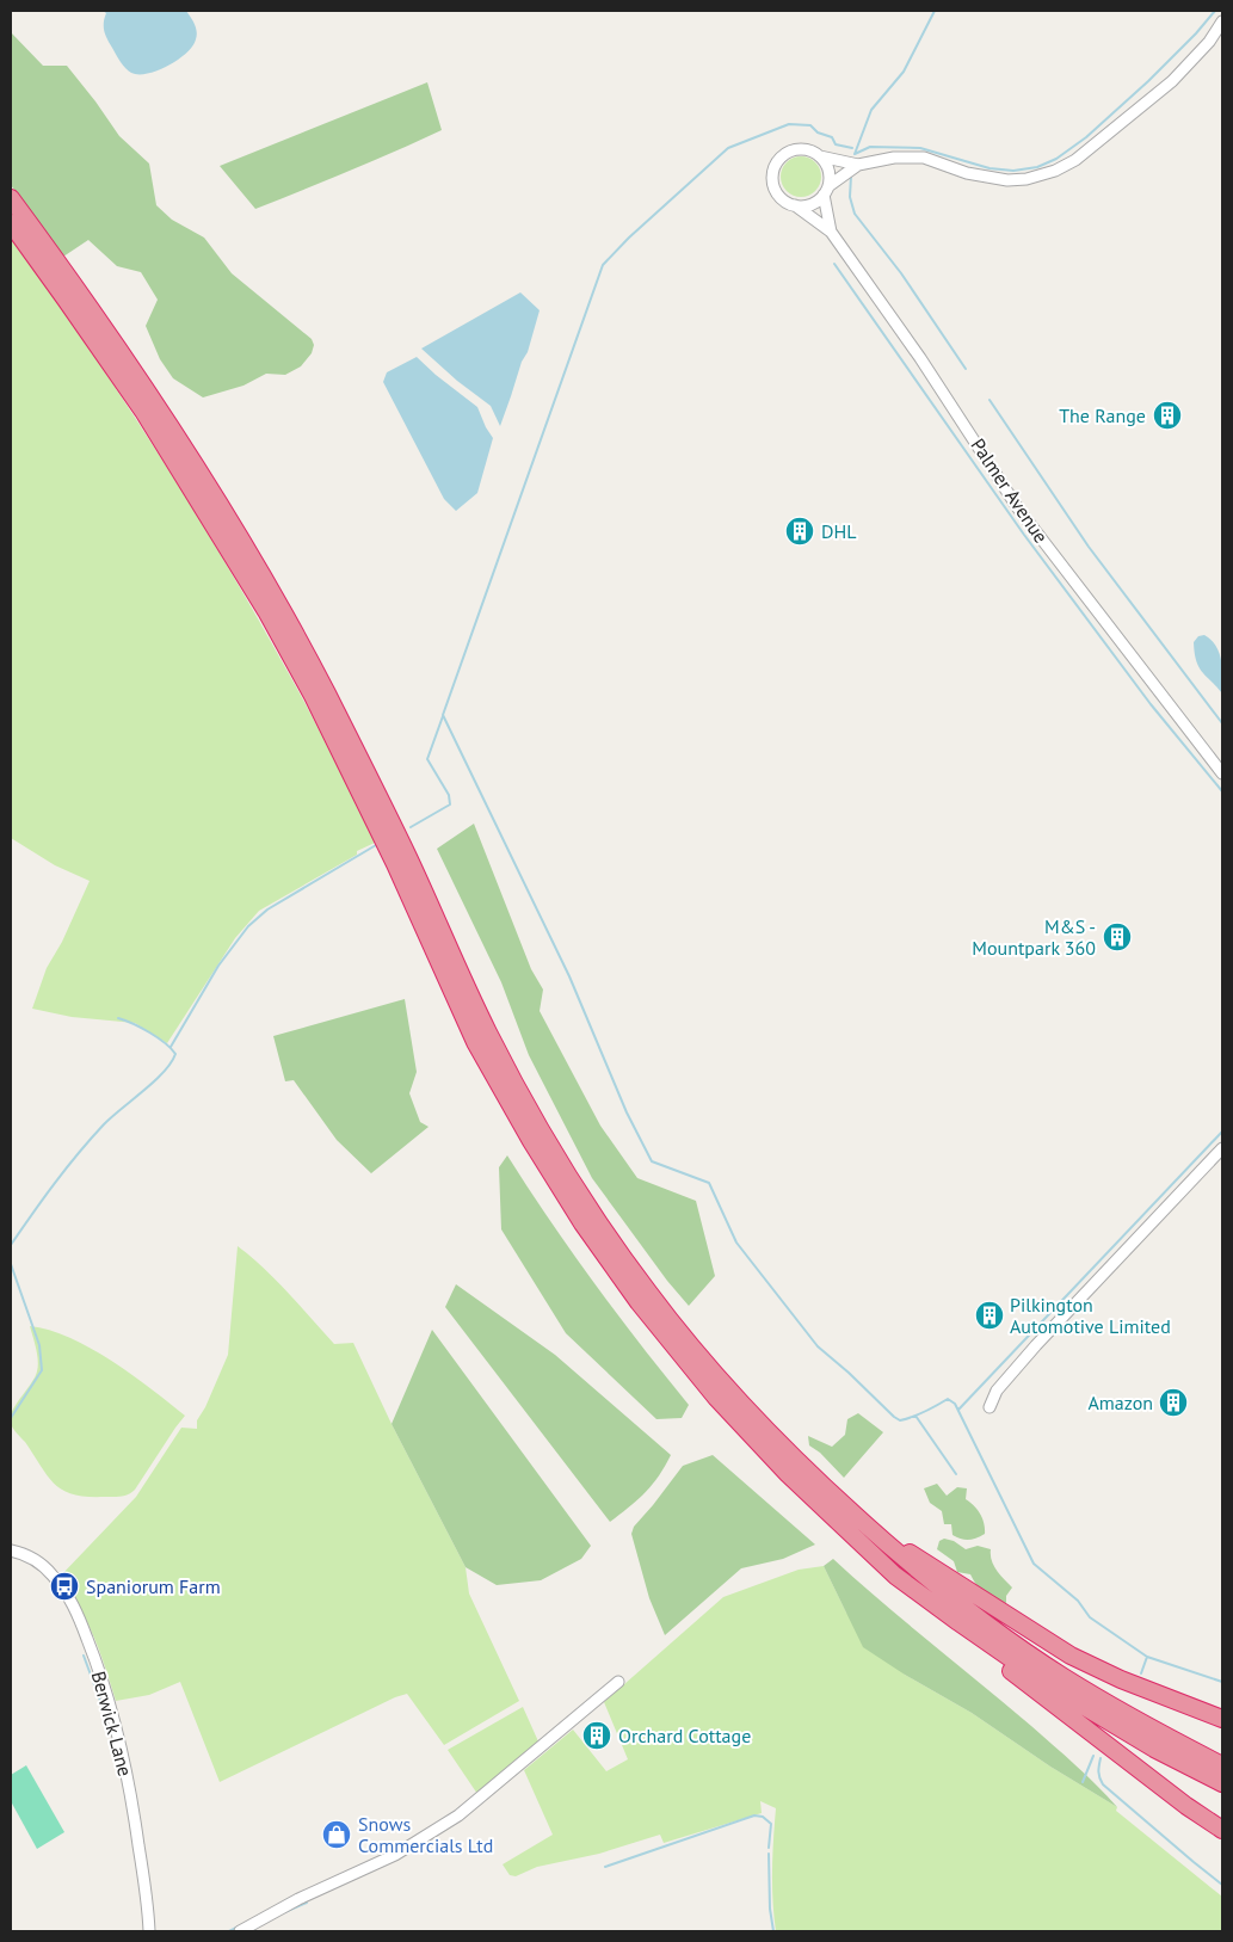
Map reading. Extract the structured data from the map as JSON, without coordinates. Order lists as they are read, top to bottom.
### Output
{
  "streets": {
    "street": ["Palmer Avenue", "Berwick Lane"]
  },
  "places": {
    "building": [
      "The Range",
      "DHL",
      "M&S - Mountpark 360",
      "Pilkington Automotive Limited",
      "Amazon",
      "Orchard Cottage"
    ],
    "bus stop": ["Spaniorum Farm"],
    "shop": ["Snows Commercials Ltd"]
  }
}
